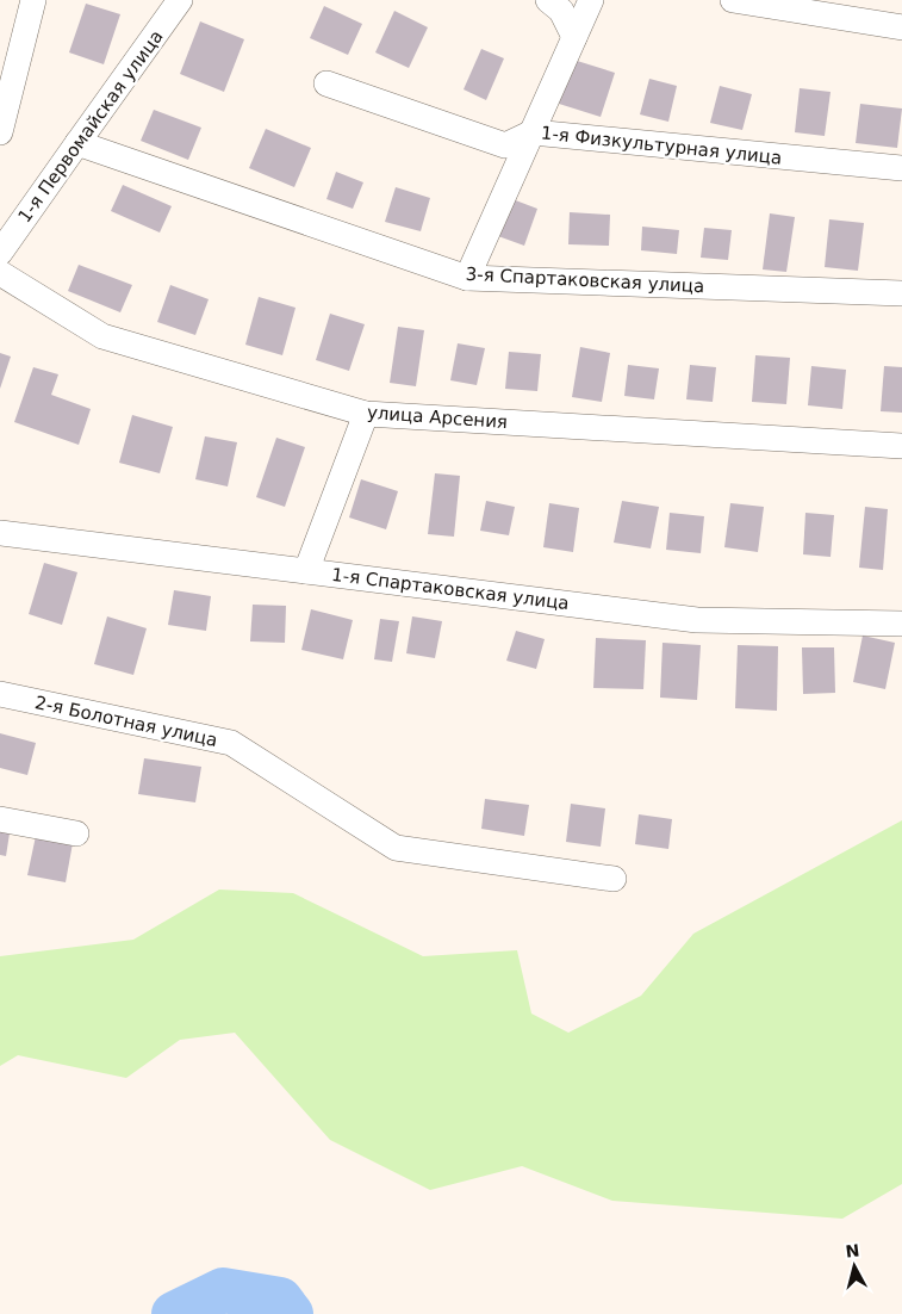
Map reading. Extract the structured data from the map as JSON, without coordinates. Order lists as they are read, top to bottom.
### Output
{
  "streets": {
    "street": [
      "1-я Первомайская улица",
      "1-я Физкультурная улица",
      "3-я Спартаковская улица",
      "улица Арсения",
      "1-я Спартаковская улица",
      "2-я Болотная улица"
    ]
  },
  "crossings": [
    ["1-я Первомайская улица", "3-я Спартаковская улица"]
  ],
  "north": "top"
}
